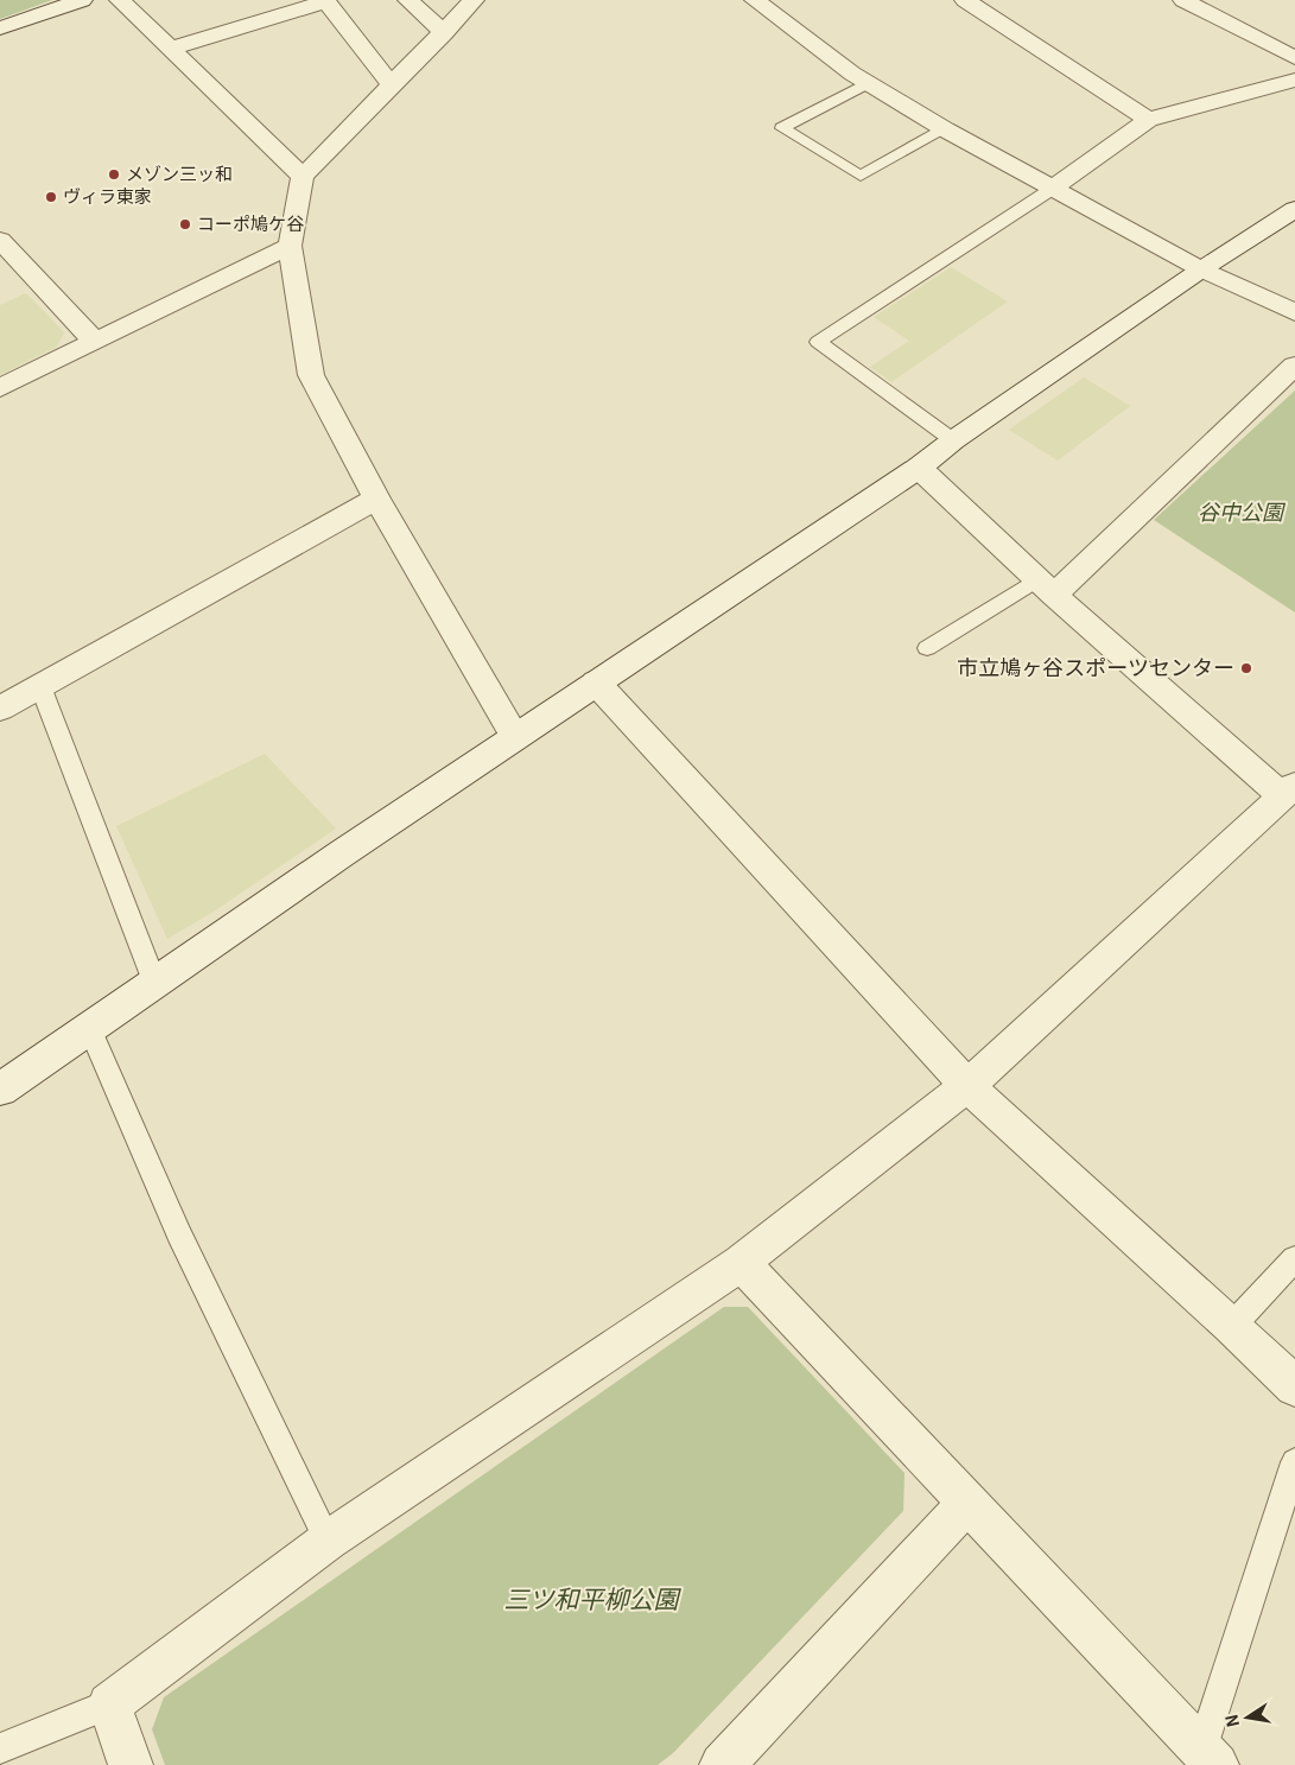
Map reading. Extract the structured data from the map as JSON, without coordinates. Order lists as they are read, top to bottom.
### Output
{
  "parks": ["谷中公園", "三ツ和平柳公園"],
  "places": [
    "メゾン三ッ和",
    "ヴィラ東家",
    "コーポ鳩ケ谷",
    "市立鳩ヶ谷スポーツセンター"
  ],
  "north": "left"
}
